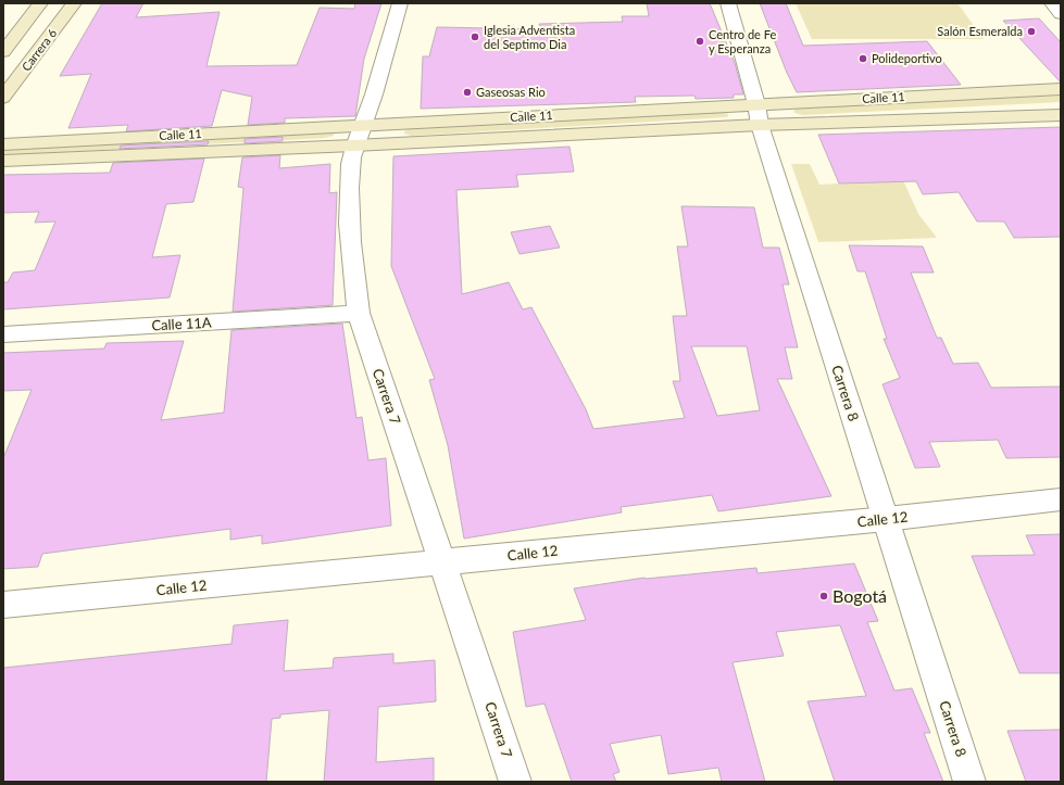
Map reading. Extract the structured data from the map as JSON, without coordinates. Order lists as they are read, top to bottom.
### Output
{
  "streets": {
    "main road": ["Carrera 6", "Calle 11"],
    "street": [
      "Calle 11A",
      "Carrera 8",
      "Carrera 7",
      "Calle 12"
    ]
  },
  "crossings": [
    ["Calle 11", "Carrera 8"],
    ["Calle 11", "Carrera 7"],
    ["Calle 11A", "Carrera 7"],
    ["Carrera 8", "Calle 12"],
    ["Carrera 7", "Calle 12"]
  ],
  "places": [
    "Salón Esmeralda",
    "Iglesia Adventista del Septimo Dia",
    "Centro de Fe y Esperanza",
    "Polideportivo",
    "Gaseosas Rio",
    "Bogotá"
  ]
}
